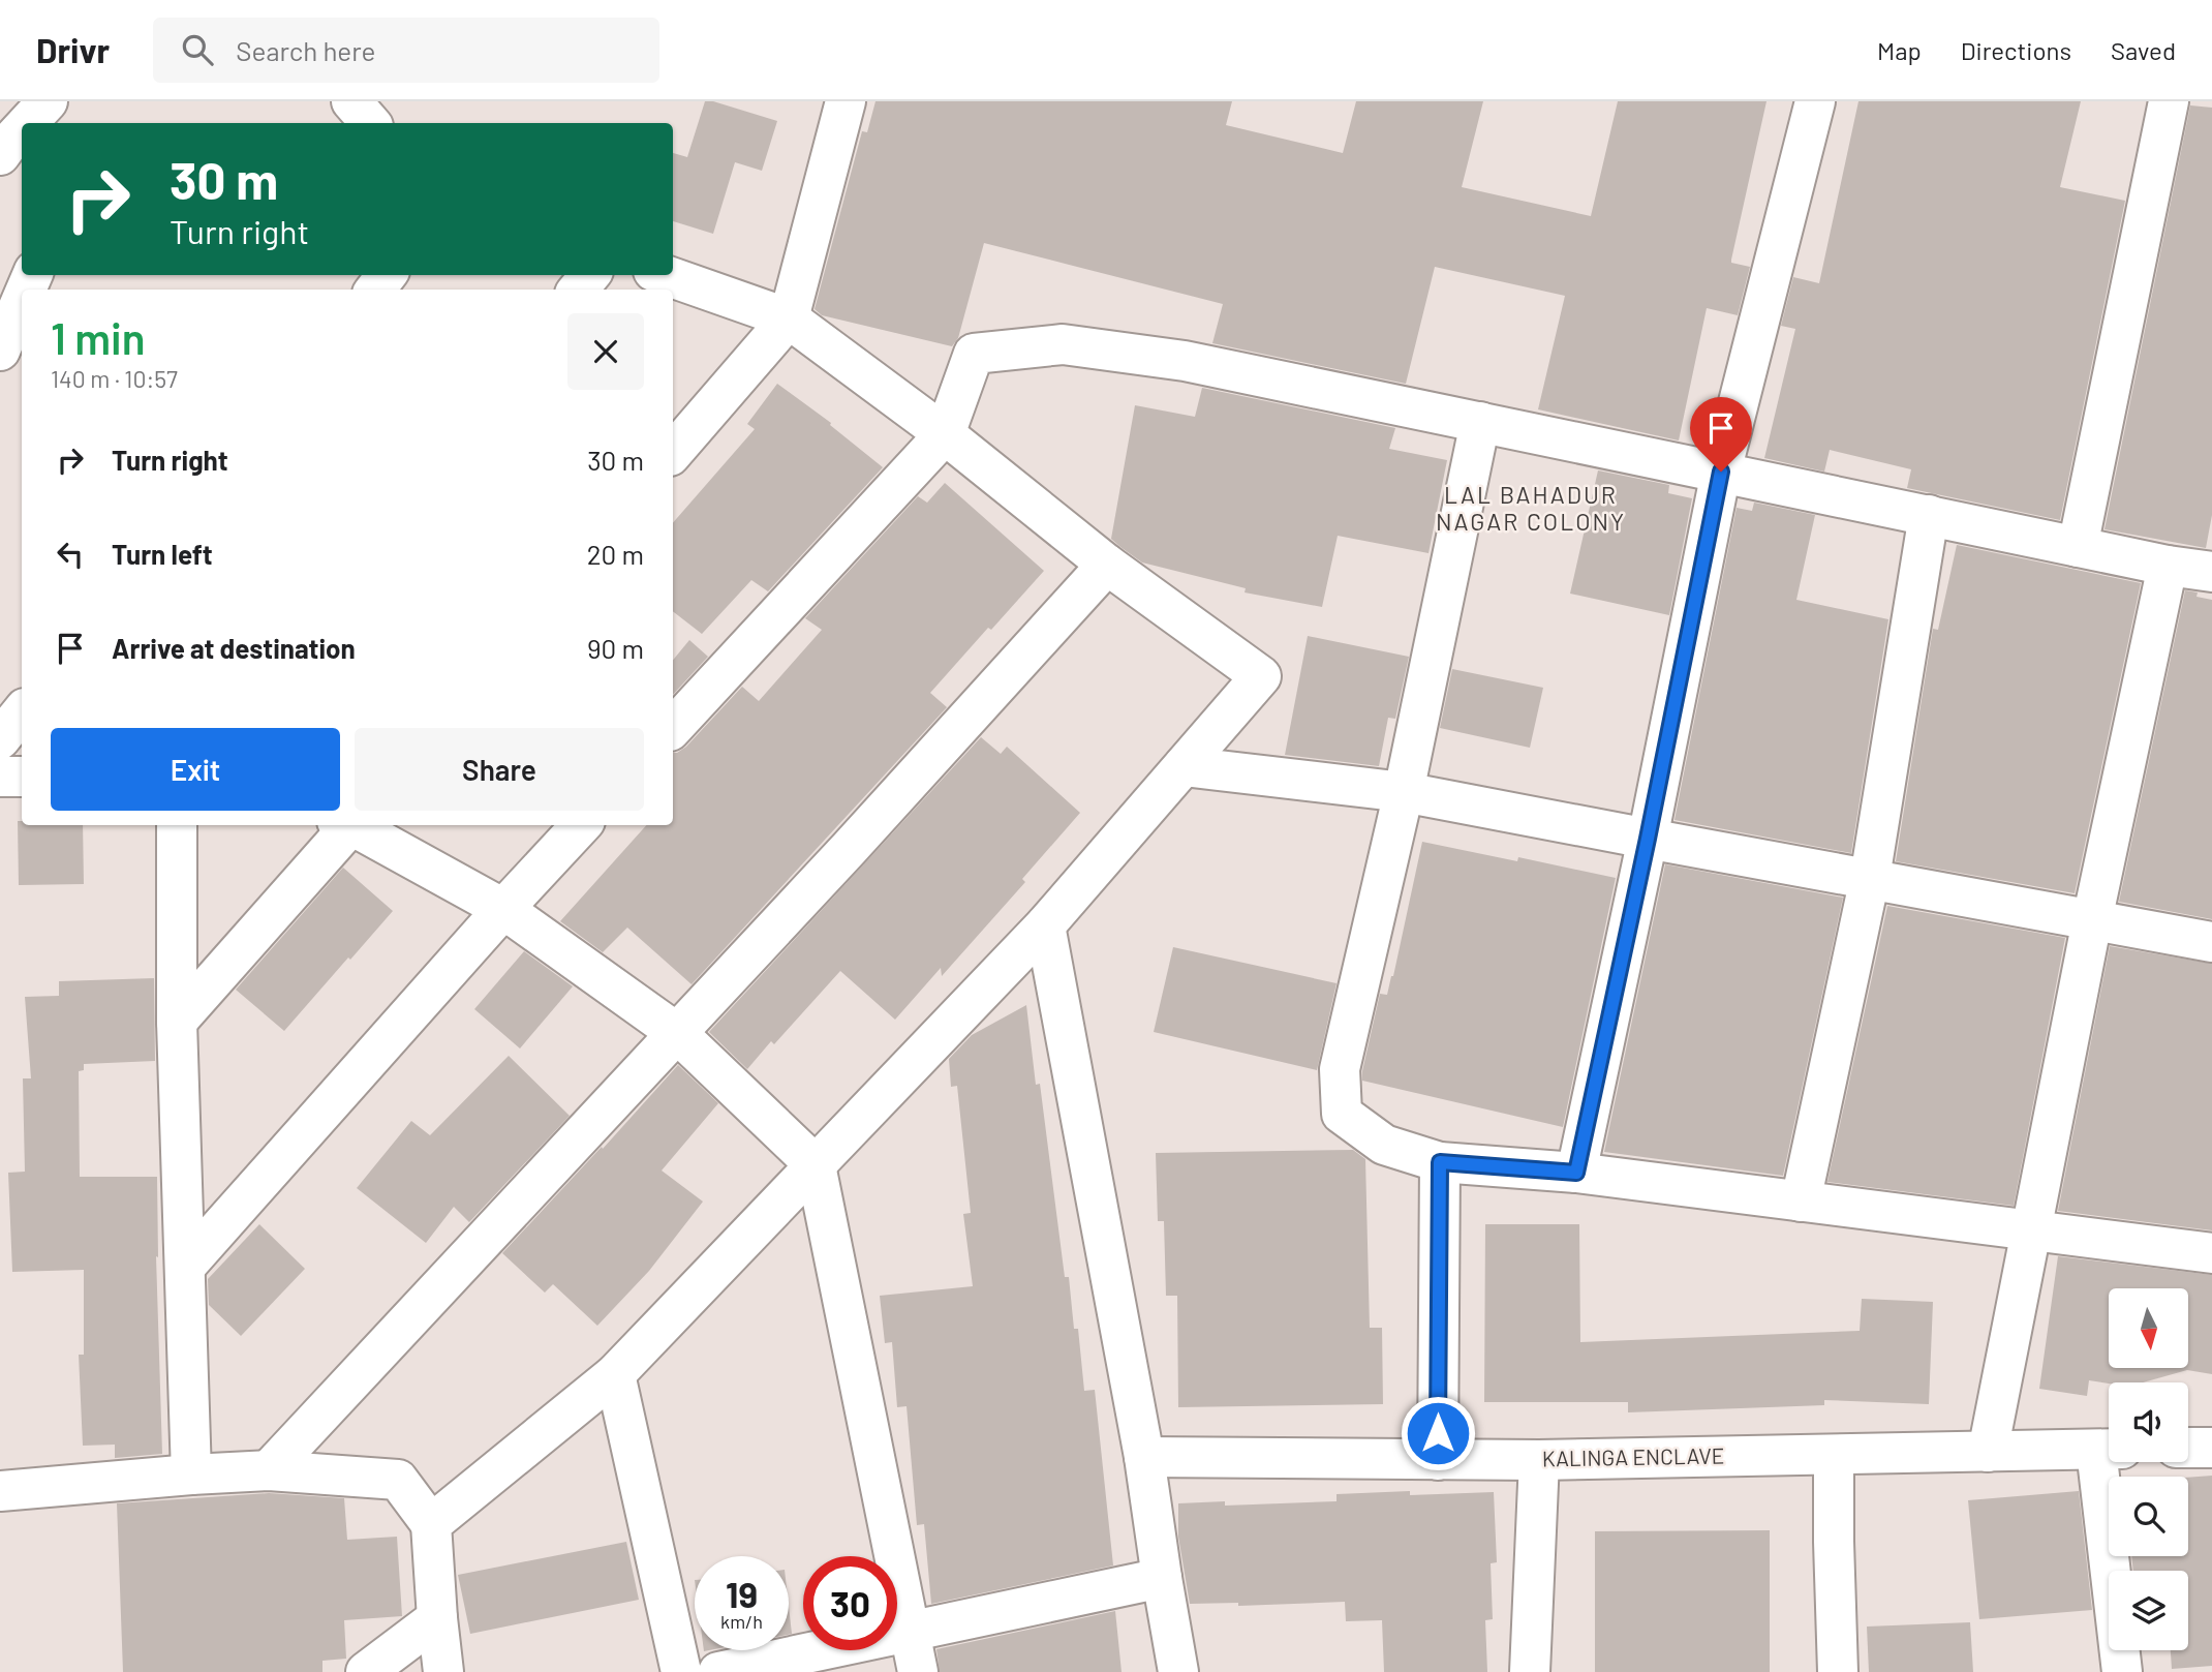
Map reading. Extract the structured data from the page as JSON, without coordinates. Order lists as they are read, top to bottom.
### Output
{
  "streets": {
    "street": ["KALINGA ENCLAVE"]
  },
  "districts": ["LAL BAHADUR NAGAR COLONY"],
  "north": "bottom",
  "page": {
    "header": "Drivr",
    "search": "Search here",
    "nav": ["Map", "Directions", "Saved"],
    "turn": ["30 m", "Turn right"],
    "heading": ["1 min", "140 m · 10:57"],
    "list": [
      {
        "name": "Turn right",
        "value": "30 m"
      },
      {
        "name": "Turn left",
        "value": "20 m"
      },
      {
        "name": "Arrive at destination",
        "value": "90 m"
      }
    ],
    "buttons": ["Exit", "Share"],
    "speed": "19 km/h",
    "limit": "30"
  }
}
